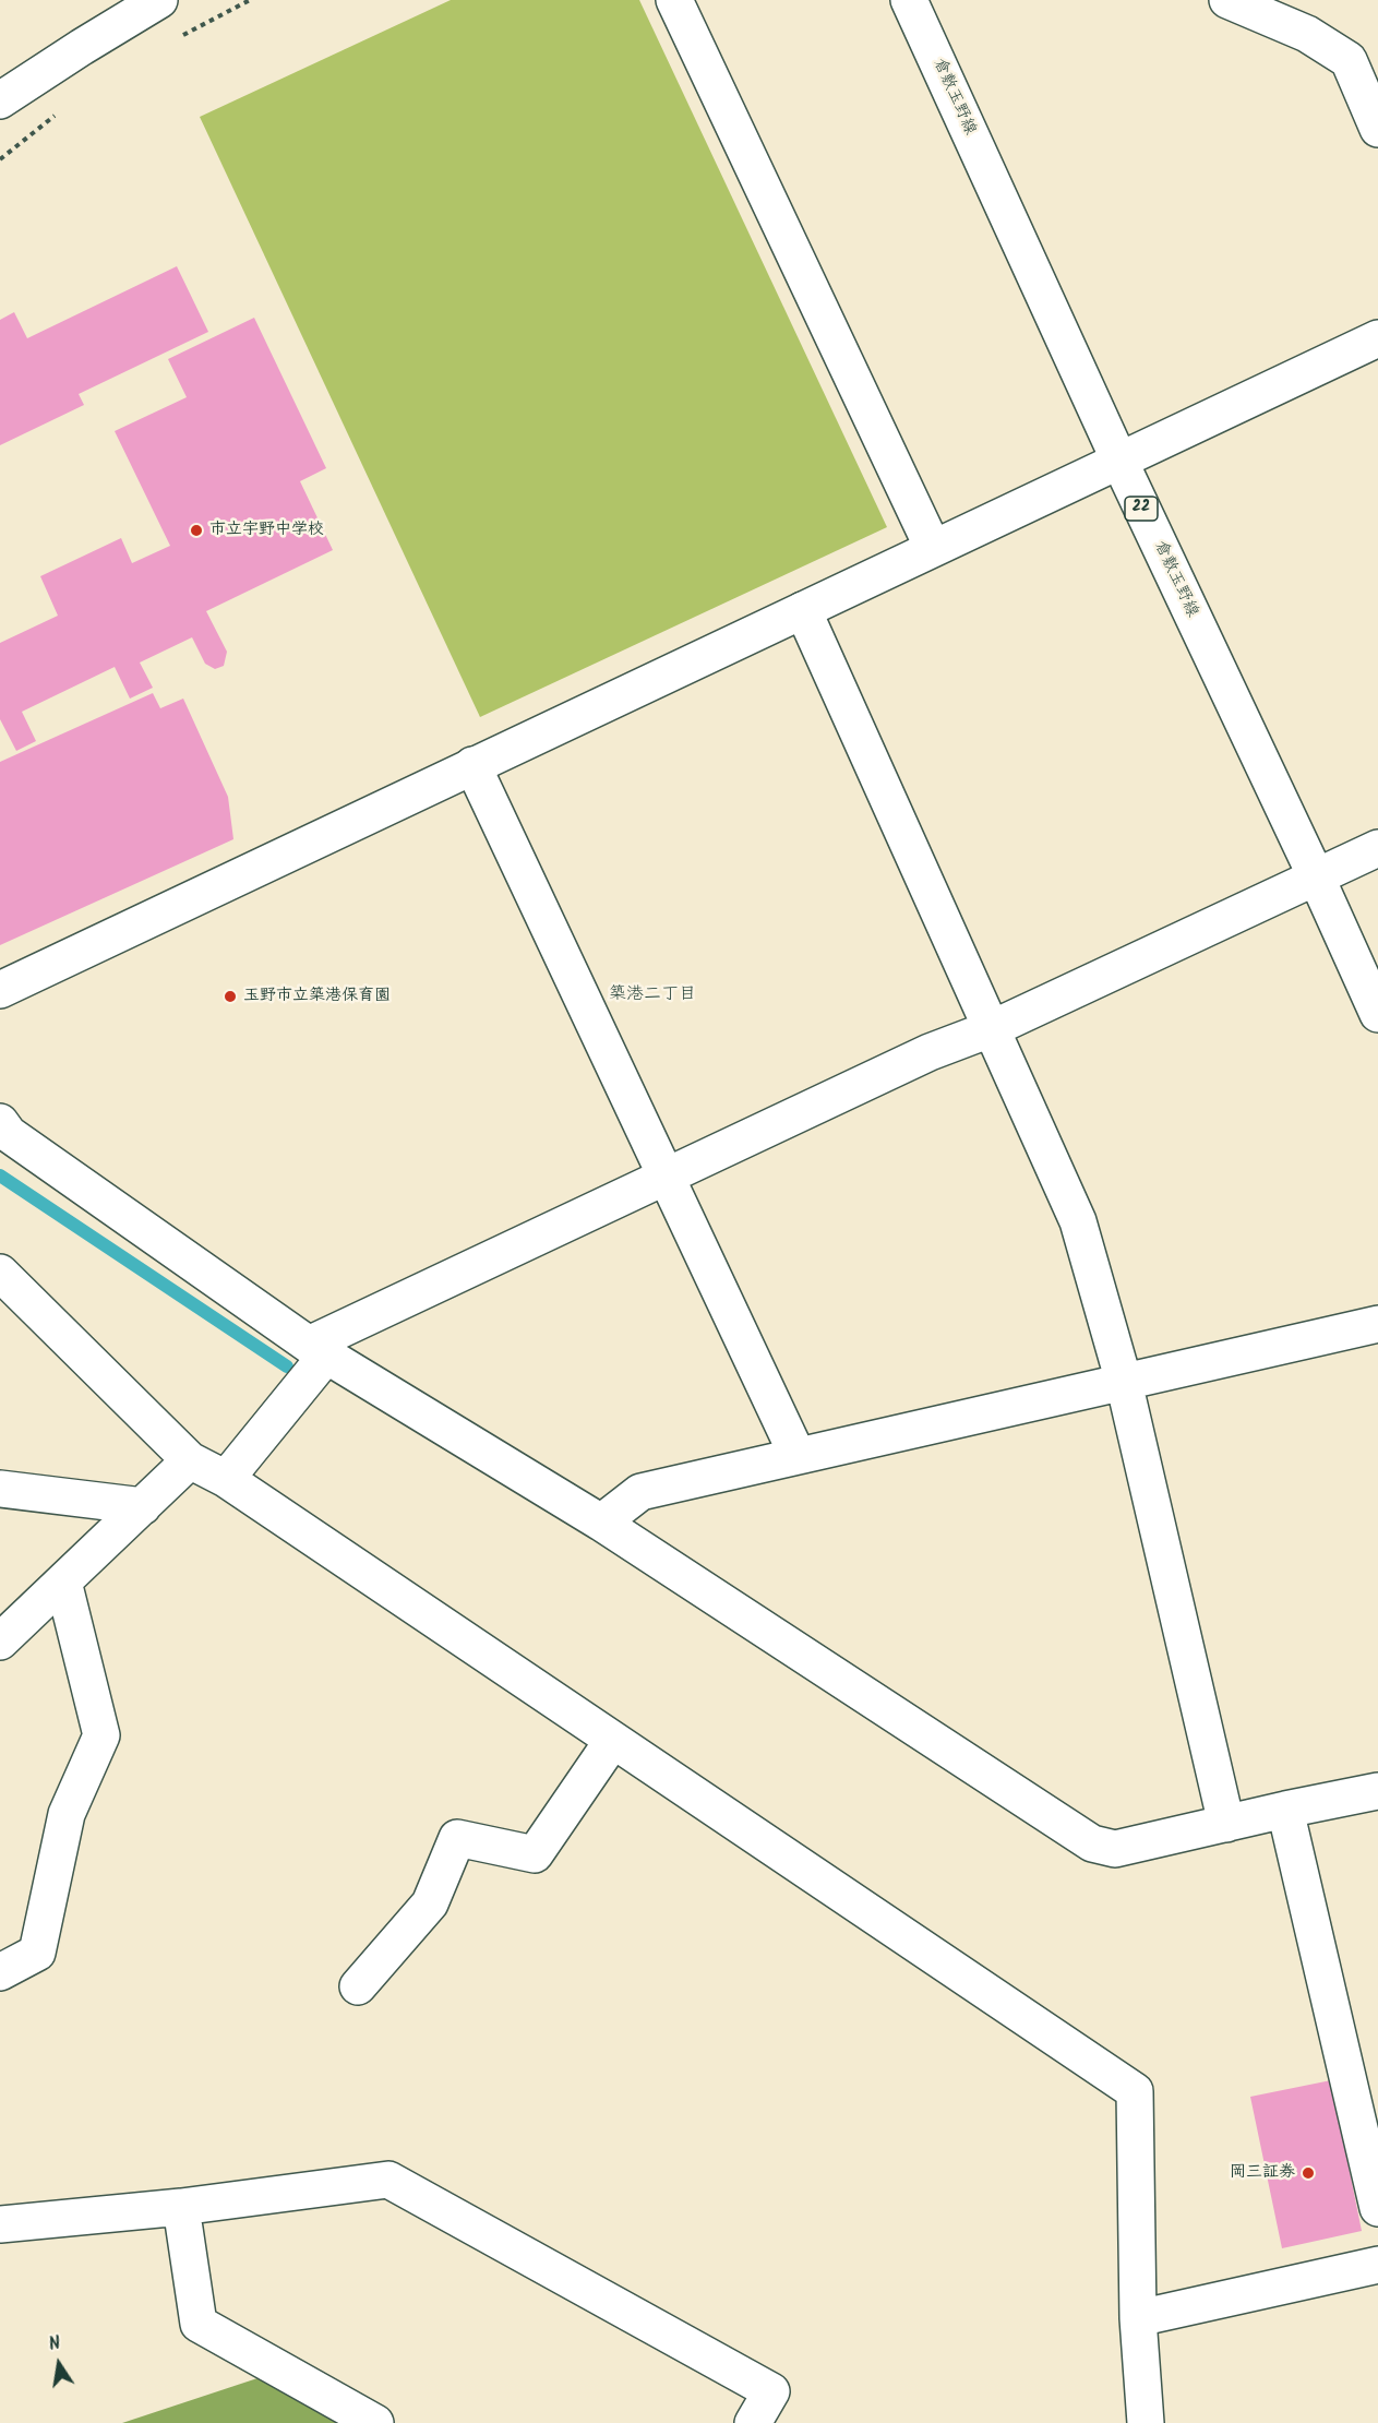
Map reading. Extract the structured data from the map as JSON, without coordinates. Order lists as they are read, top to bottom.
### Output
{
  "streets": {
    "street": ["倉敷玉野線", "22"]
  },
  "districts": ["築港二丁目"],
  "places": ["市立宇野中学校", "玉野市立築港保育園", "岡三証券"],
  "north": "top"
}
